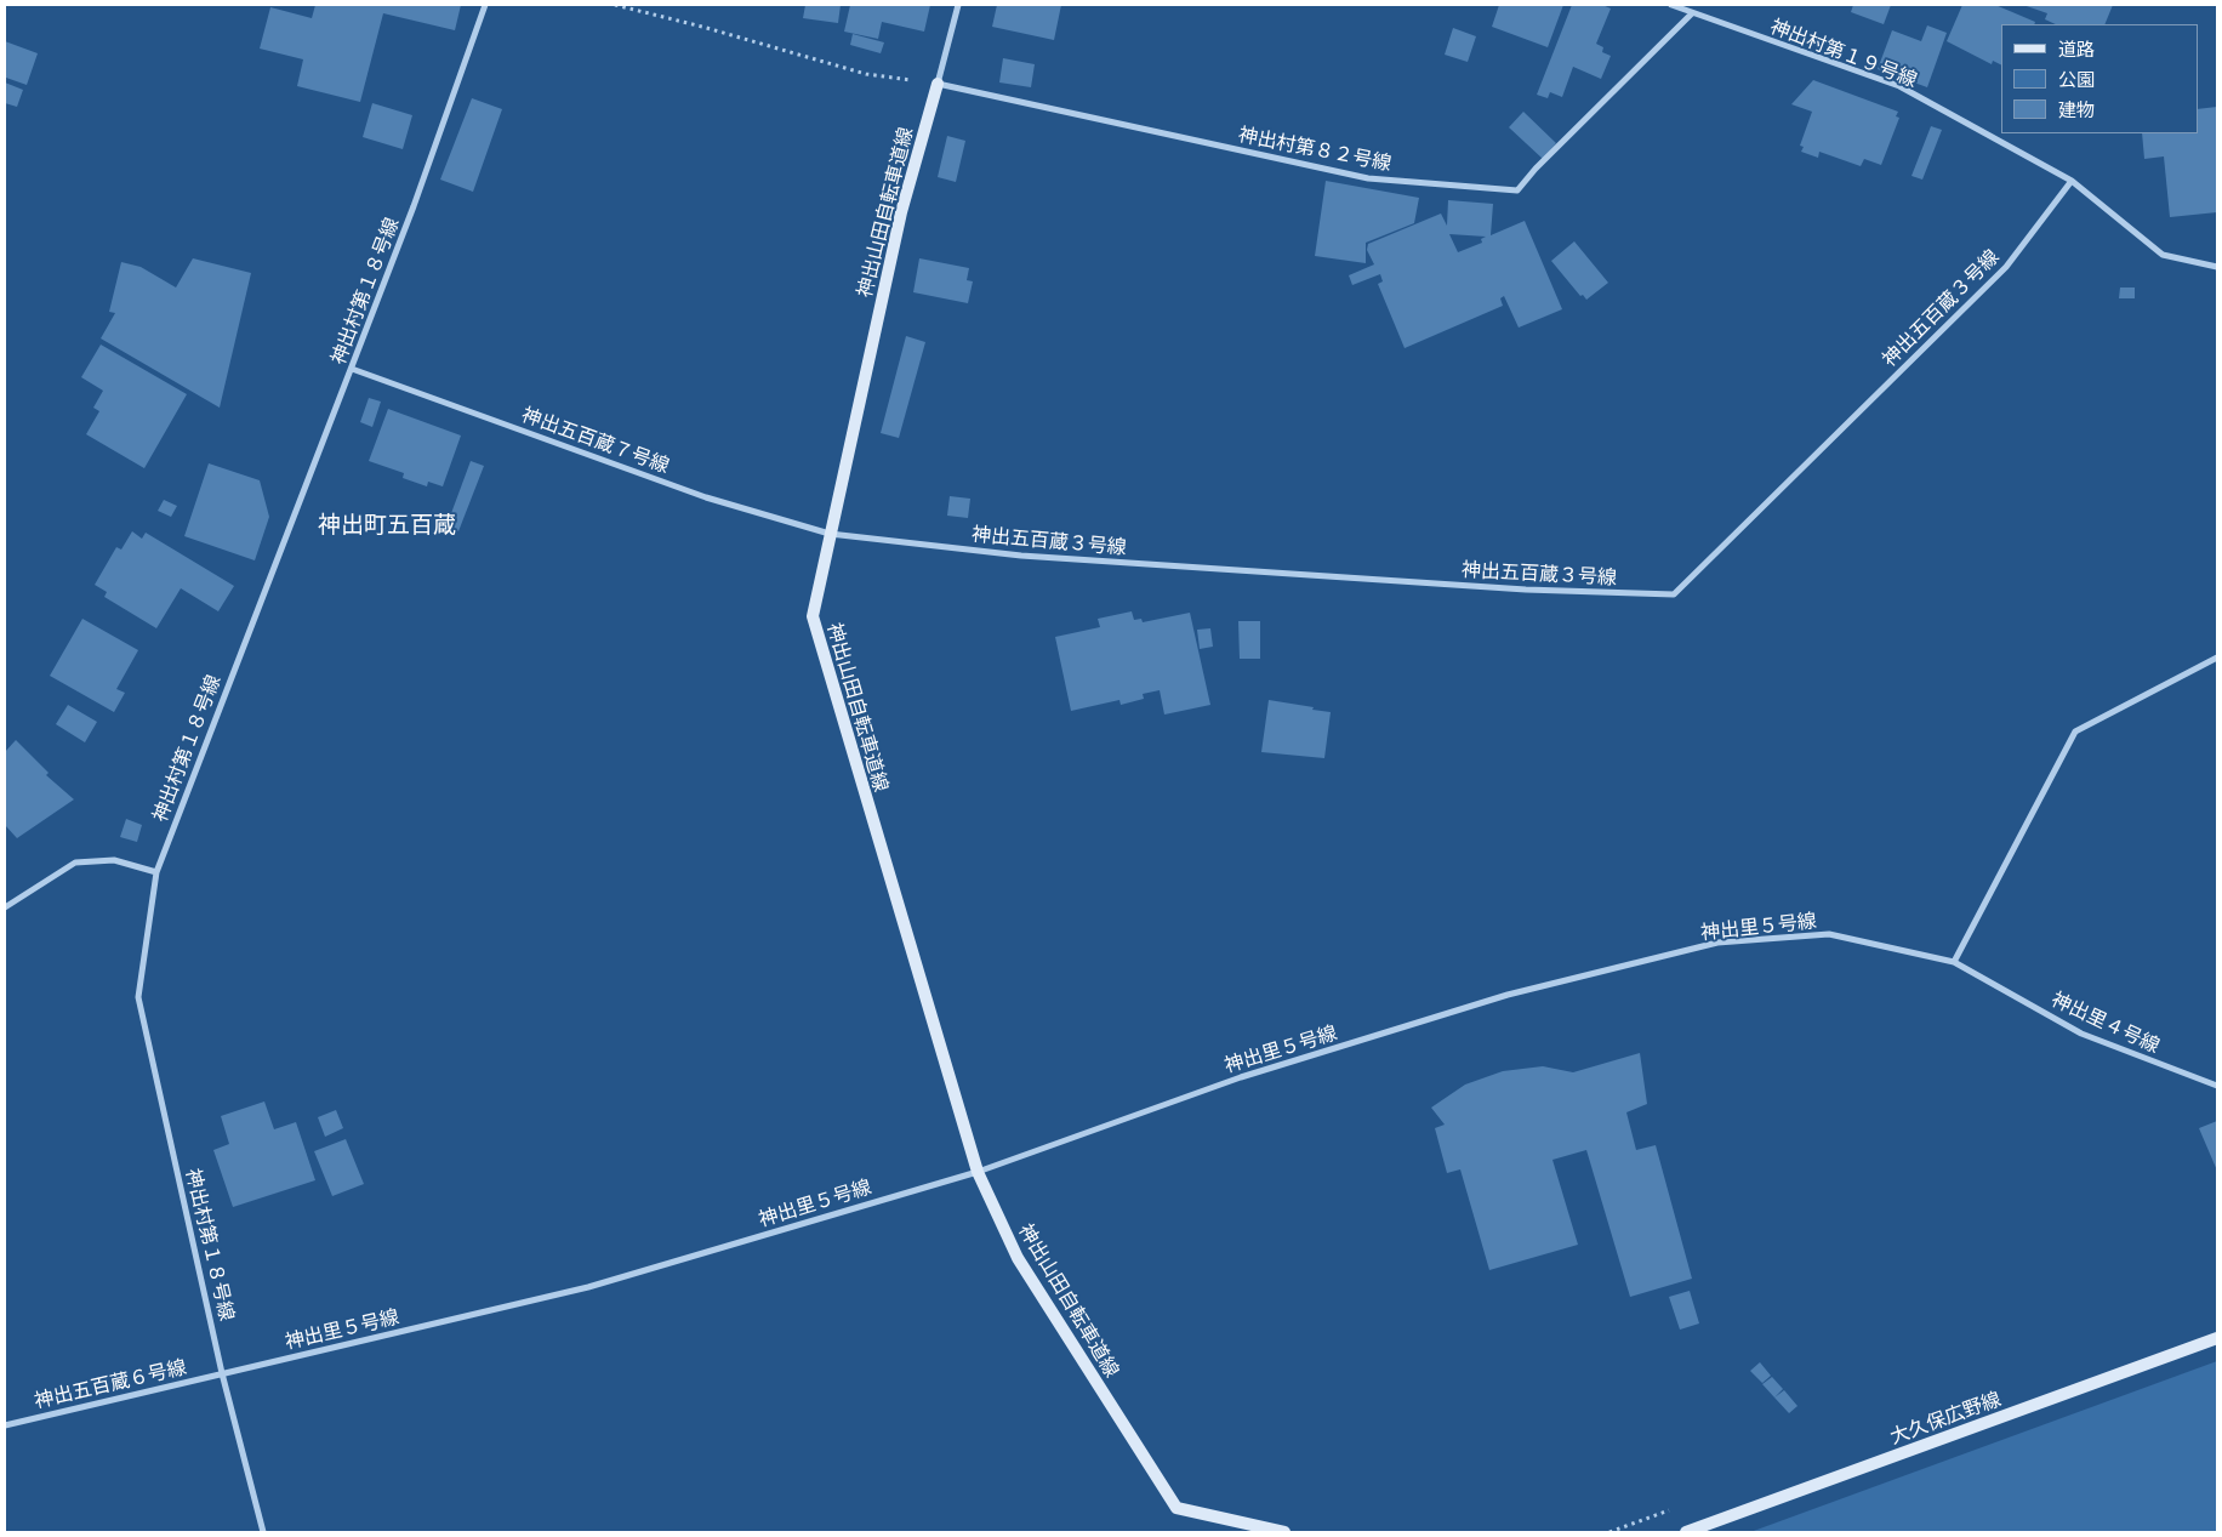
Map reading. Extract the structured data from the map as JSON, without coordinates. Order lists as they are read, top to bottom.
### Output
{
  "streets": {
    "main road": ["神出山田自転車道線", "大久保広野線"],
    "street": [
      "神出村第１９号線",
      "神出村第８２号線",
      "神出村第１８号線",
      "神出五百蔵３号線",
      "神出五百蔵７号線",
      "神出里５号線",
      "神出里４号線",
      "神出五百蔵６号線"
    ]
  },
  "crossings": [
    ["神出村第１９号線", "神出村第８２号線"],
    ["神出村第１９号線", "神出五百蔵３号線"],
    ["神出村第８２号線", "神出山田自転車道線"],
    ["神出山田自転車道線", "神出五百蔵３号線"],
    ["神出山田自転車道線", "神出五百蔵７号線"],
    ["神出山田自転車道線", "神出里５号線"],
    ["神出村第１８号線", "神出五百蔵７号線"],
    ["神出村第１８号線", "神出里５号線"],
    ["神出村第１８号線", "神出五百蔵６号線"],
    ["神出五百蔵３号線", "神出五百蔵７号線"],
    ["神出里５号線", "神出里４号線"],
    ["神出里５号線", "神出五百蔵６号線"]
  ],
  "districts": ["神出町五百蔵"],
  "legend": ["道路", "公園", "建物"]
}
